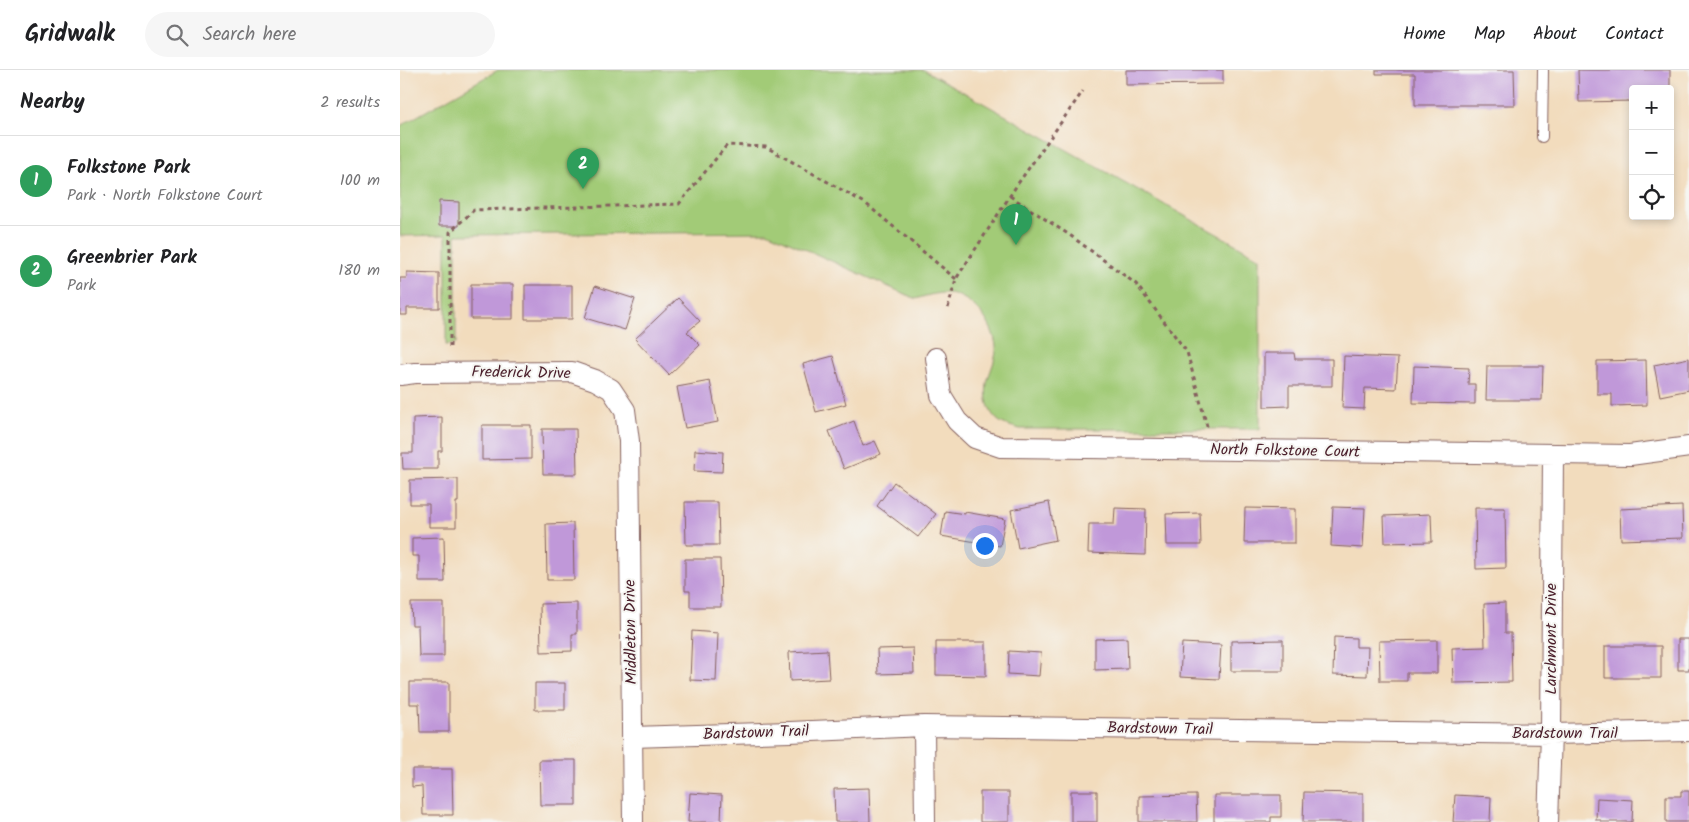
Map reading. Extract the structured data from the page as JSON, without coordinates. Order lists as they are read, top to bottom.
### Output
{
  "streets": {
    "street": [
      "Frederick Drive",
      "North Folkstone Court",
      "Middleton Drive",
      "Larchmont Drive",
      "Bardstown Trail"
    ]
  },
  "crossings": [
    ["Frederick Drive", "Middleton Drive"],
    ["North Folkstone Court", "Larchmont Drive"],
    ["Middleton Drive", "Bardstown Trail"],
    ["Larchmont Drive", "Bardstown Trail"]
  ],
  "page": {
    "header": "Gridwalk",
    "search": "Search here",
    "nav": [
      "Home",
      "Map",
      "About",
      "Contact"
    ],
    "heading": ["Nearby", "2 results"],
    "map_buttons": ["+", "−"],
    "list": [
      {
        "mark": "1",
        "name": "Folkstone Park",
        "note": "Park · North Folkstone Court",
        "value": "100 m"
      },
      {
        "mark": "2",
        "name": "Greenbrier Park",
        "note": "Park",
        "value": "180 m"
      }
    ],
    "pins": ["2", "1"]
  }
}
